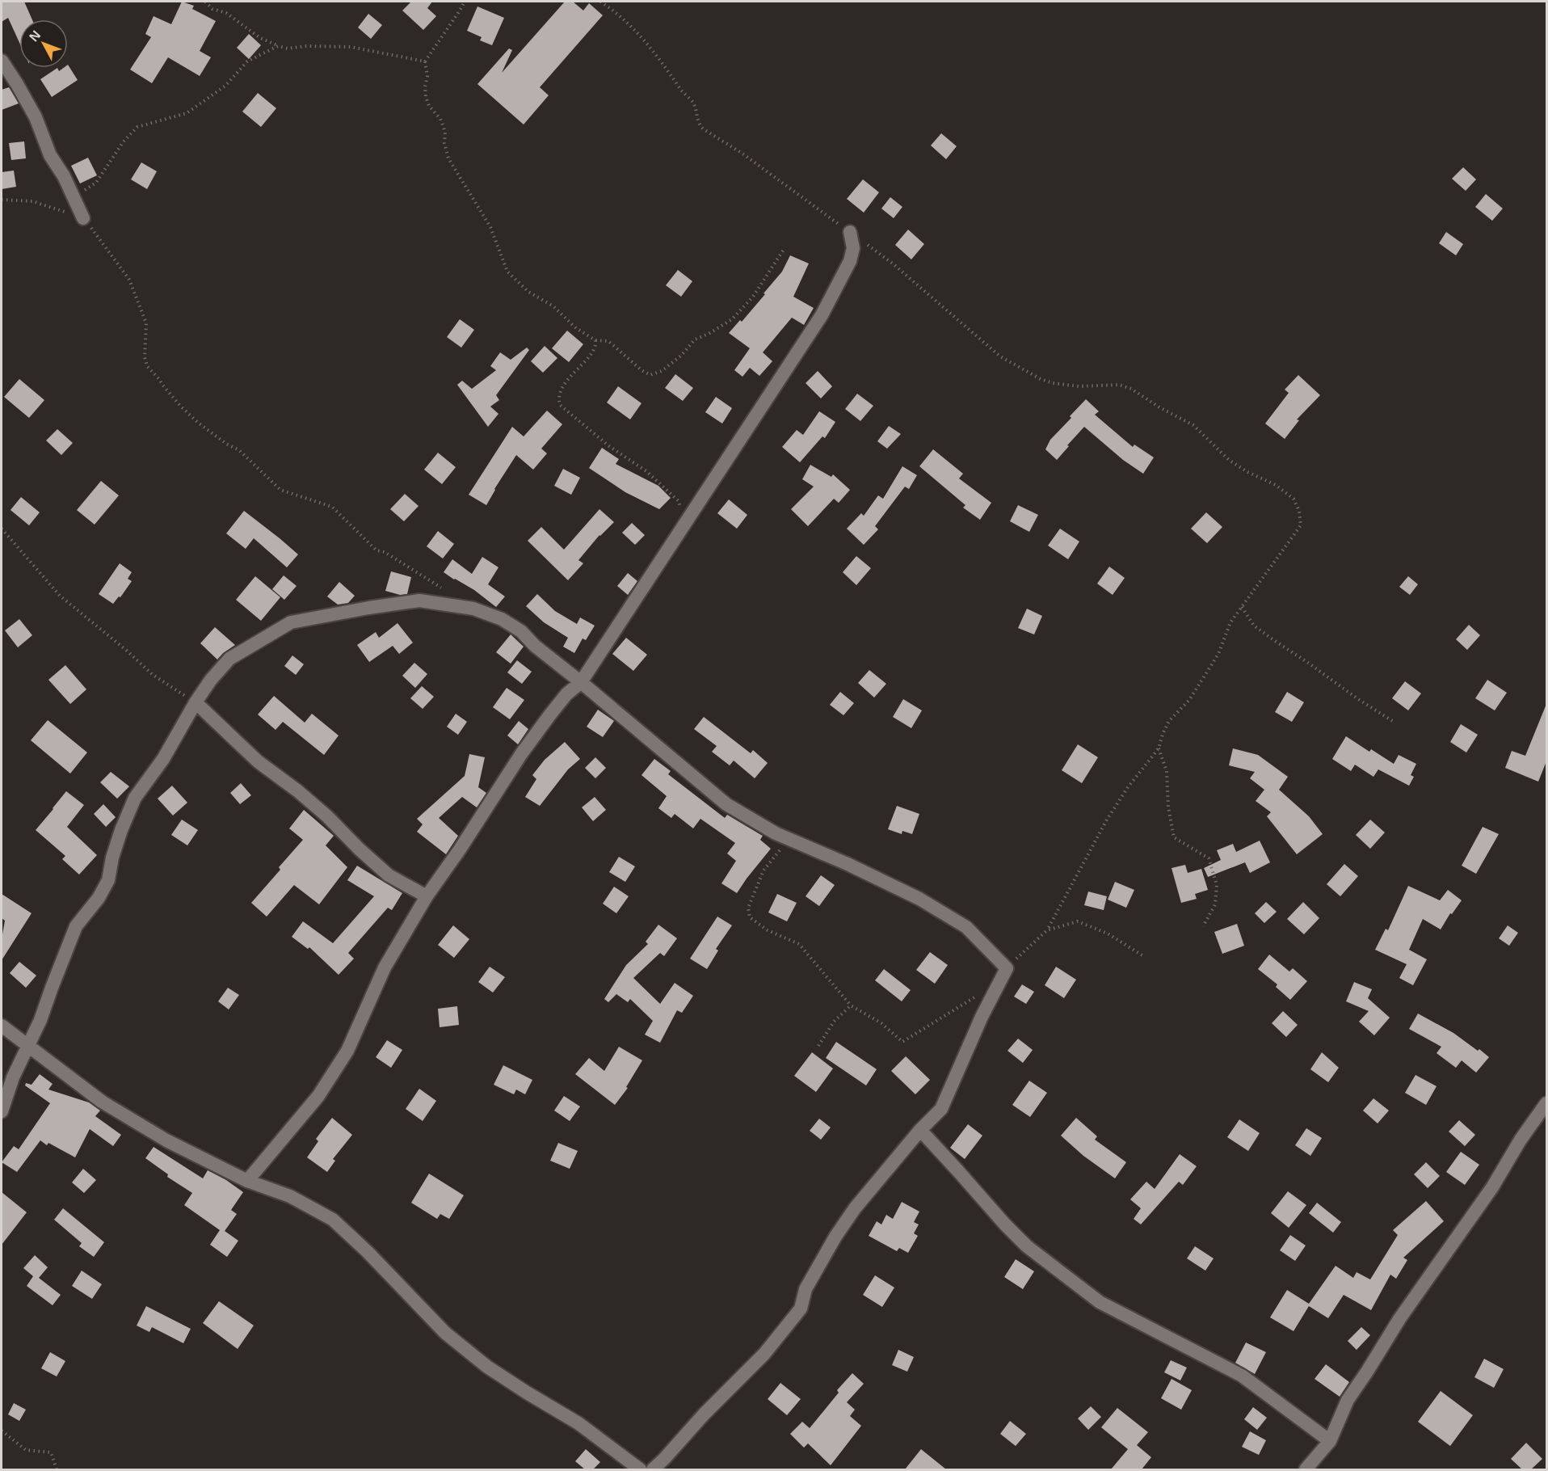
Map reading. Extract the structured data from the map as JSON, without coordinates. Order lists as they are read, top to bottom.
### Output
{
  "north": "top left"
}
